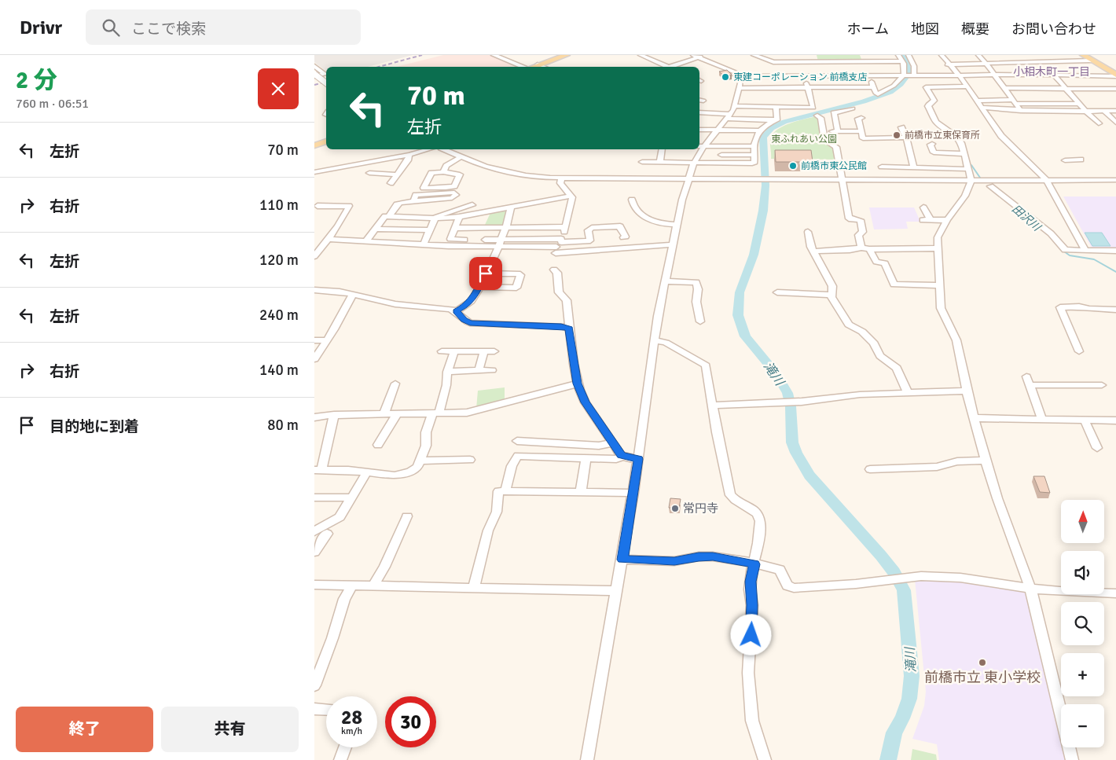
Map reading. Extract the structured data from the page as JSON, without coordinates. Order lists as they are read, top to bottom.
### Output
{
  "districts": ["小相木町一丁目"],
  "water": ["田沢川", "滝川"],
  "parks": ["東ふれあい公園"],
  "places": [
    "東建コーポレーション 前橋支店",
    "前橋市立東保育所",
    "前橋市東公民館",
    "常円寺",
    "前橋市立 東小学校"
  ],
  "north": "top",
  "page": {
    "header": "Drivr",
    "search": "ここで検索",
    "nav": [
      "ホーム",
      "地図",
      "概要",
      "お問い合わせ"
    ],
    "heading": ["2 分", "760 m · 06:51"],
    "turn": ["70 m", "左折"],
    "list": [
      {
        "name": "左折",
        "value": "70 m"
      },
      {
        "name": "右折",
        "value": "110 m"
      },
      {
        "name": "左折",
        "value": "120 m"
      },
      {
        "name": "左折",
        "value": "240 m"
      },
      {
        "name": "右折",
        "value": "140 m"
      },
      {
        "name": "目的地に到着",
        "value": "80 m"
      }
    ],
    "map_buttons": ["+", "−"],
    "speed": "28 km/h",
    "limit": "30",
    "buttons": ["終了", "共有"]
  }
}
